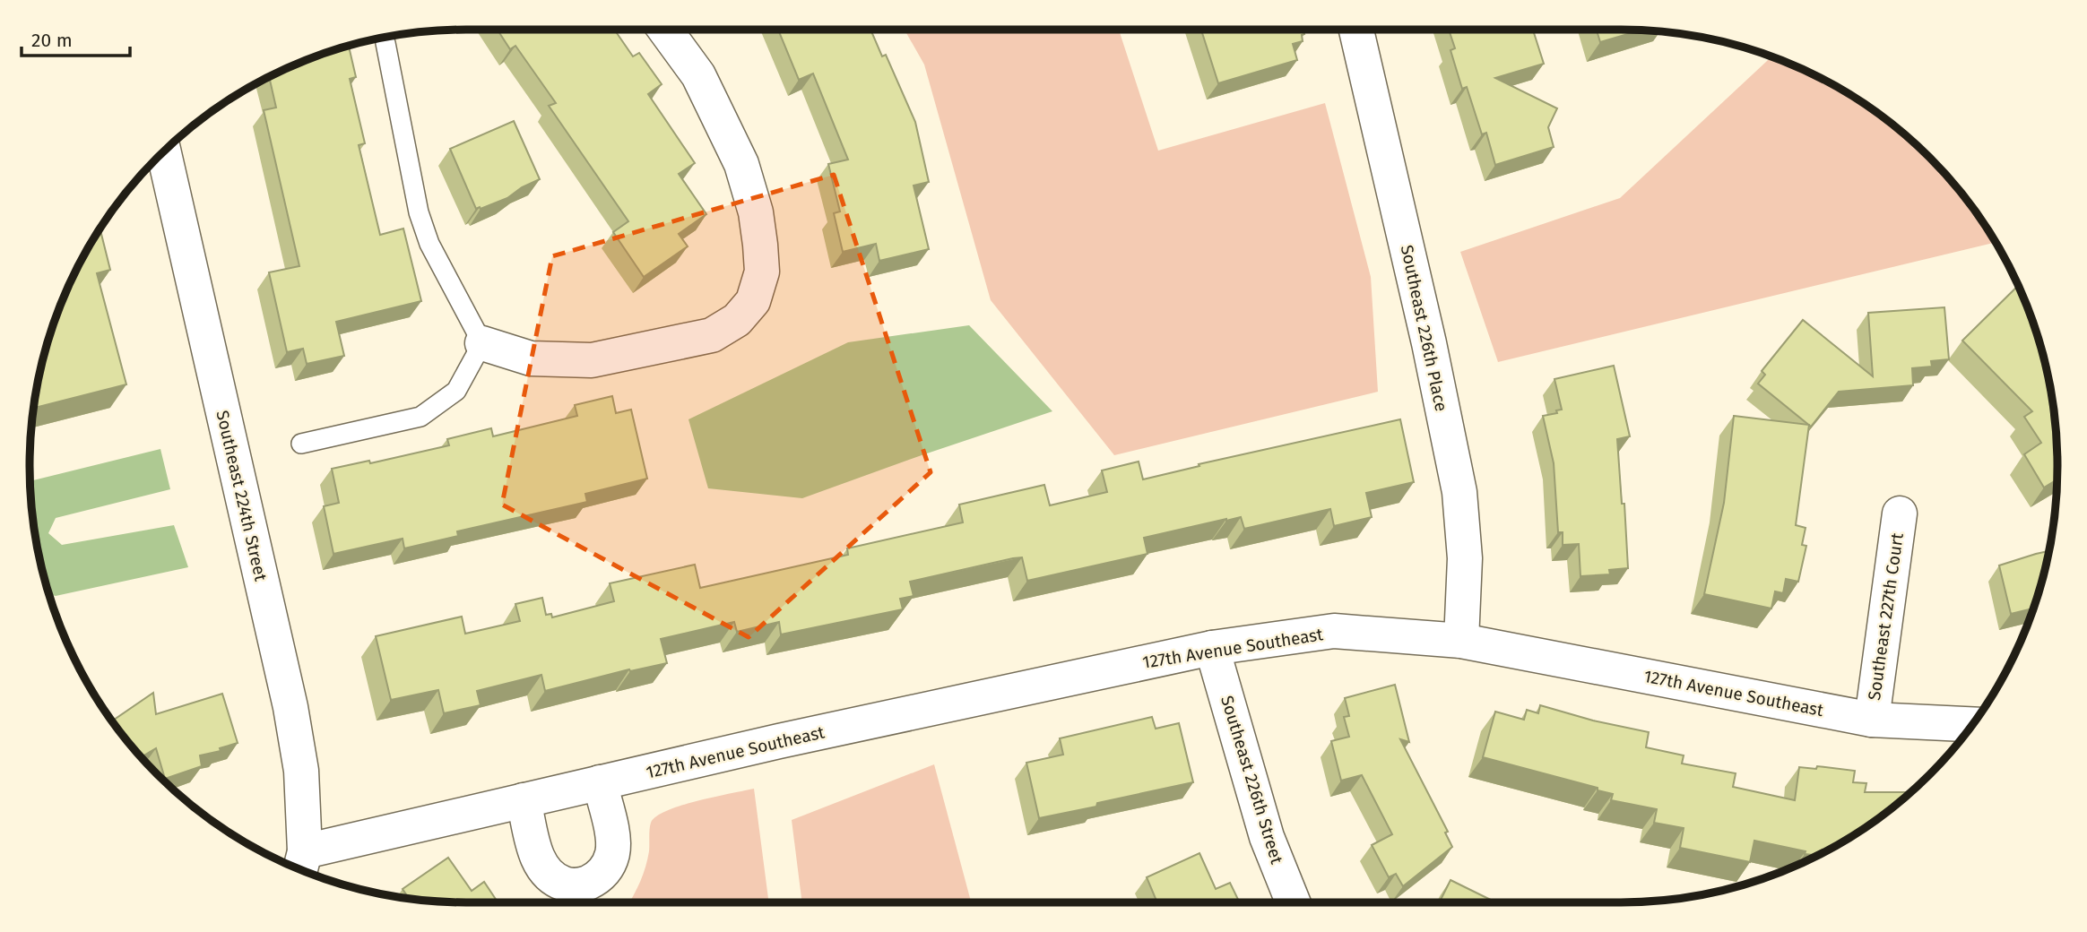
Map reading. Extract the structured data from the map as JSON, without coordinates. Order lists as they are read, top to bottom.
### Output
{
  "streets": {
    "street": [
      "Southeast 226th Place",
      "Southeast 224th Street",
      "Southeast 227th Court",
      "127th Avenue Southeast",
      "Southeast 226th Street"
    ]
  },
  "crossings": [
    ["Southeast 226th Place", "127th Avenue Southeast"],
    ["Southeast 224th Street", "127th Avenue Southeast"],
    ["Southeast 227th Court", "127th Avenue Southeast"],
    ["127th Avenue Southeast", "Southeast 226th Street"]
  ],
  "scale_bar": "20 m"
}
